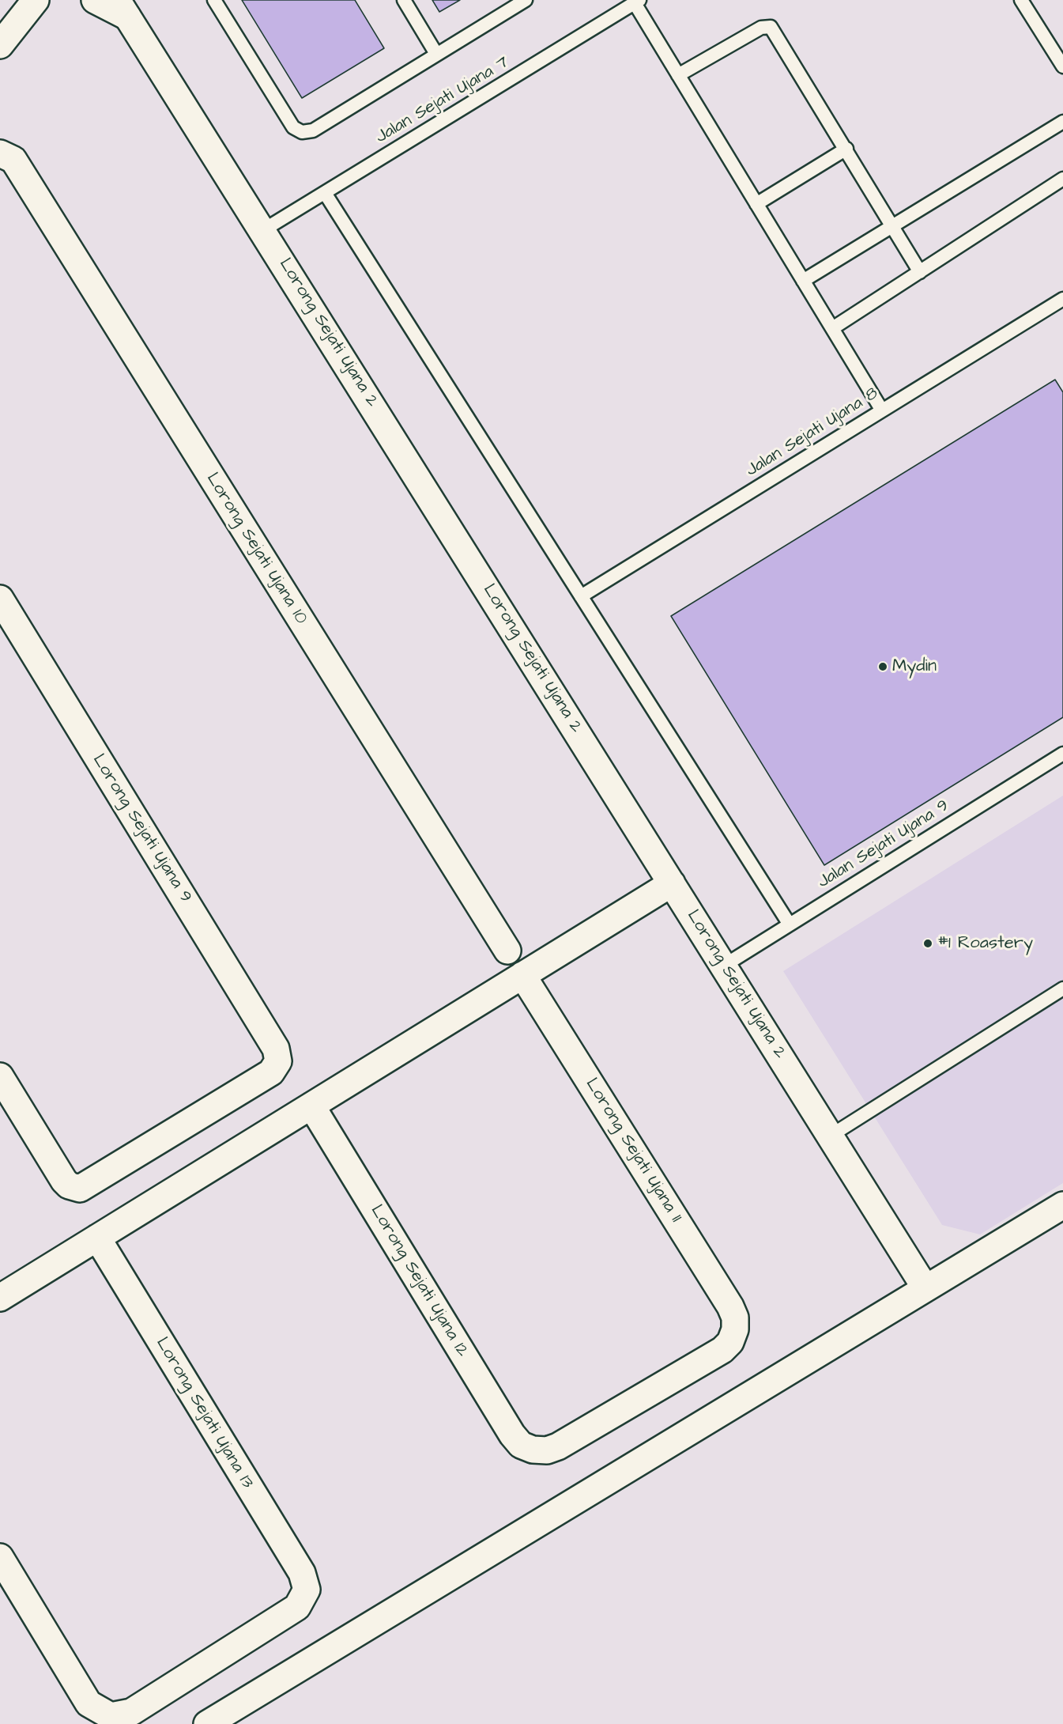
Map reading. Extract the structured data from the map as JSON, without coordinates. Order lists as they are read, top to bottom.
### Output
{
  "streets": {
    "street": [
      "Lorong Sejati Ujana 2",
      "Lorong Sejati Ujana 10",
      "Lorong Sejati Ujana 9",
      "Lorong Sejati Ujana 11",
      "Lorong Sejati Ujana 12",
      "Lorong Sejati Ujana 13"
    ],
    "lane": ["Jalan Sejati Ujana 7", "Jalan Sejati Ujana 8", "Jalan Sejati Ujana 9"]
  },
  "crossings": [
    ["Jalan Sejati Ujana 7", "Lorong Sejati Ujana 2"],
    ["Lorong Sejati Ujana 2", "Jalan Sejati Ujana 9"],
    ["Lorong Sejati Ujana 11", "Lorong Sejati Ujana 12"]
  ],
  "places": ["Mydin", "#1 Roastery"]
}
